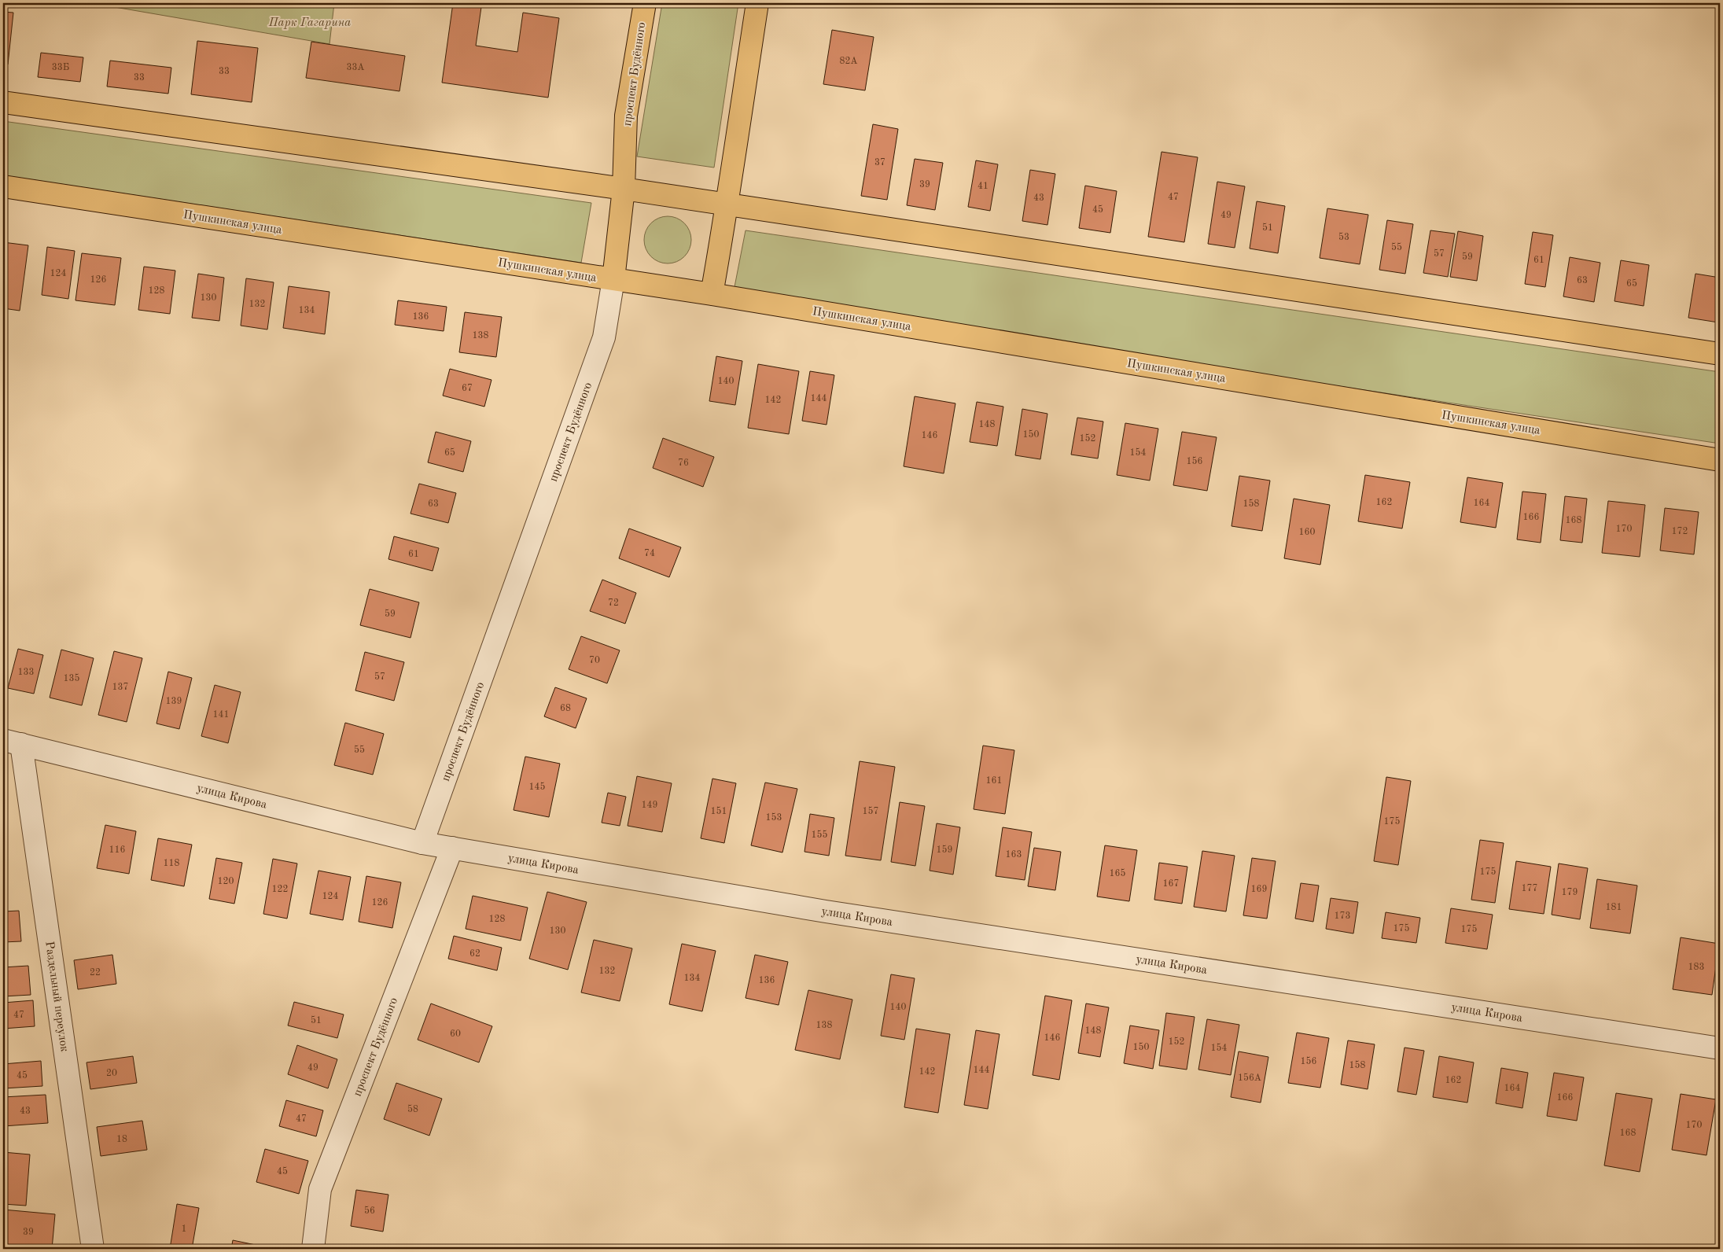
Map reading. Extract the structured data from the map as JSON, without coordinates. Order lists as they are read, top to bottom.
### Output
{
  "streets": {
    "main road": ["проспект Будённого", "Пушкинская улица"],
    "street": ["улица Кирова", "Раздельный переулок"]
  },
  "crossings": [
    ["проспект Будённого", "Пушкинская улица"],
    ["проспект Будённого", "улица Кирова"],
    ["улица Кирова", "Раздельный переулок"]
  ],
  "parks": ["Парк Гагарина"],
  "house_numbers": [
    "82А",
    "33Б",
    "33А",
    "33",
    "33",
    "37",
    "39",
    "41",
    "47",
    "43",
    "45",
    "49",
    "51",
    "53",
    "55",
    "57",
    "59",
    "61",
    "124",
    "126",
    "63",
    "65",
    "128",
    "130",
    "132",
    "134",
    "136",
    "138",
    "140",
    "67",
    "144",
    "142",
    "148",
    "150",
    "146",
    "152",
    "65",
    "154",
    "156",
    "76",
    "162",
    "164",
    "63",
    "158",
    "166",
    "168",
    "170",
    "172",
    "160",
    "74",
    "61",
    "72",
    "59",
    "70",
    "133",
    "57",
    "135",
    "137",
    "139",
    "68",
    "141",
    "55",
    "161",
    "145",
    "149",
    "151",
    "157",
    "153",
    "175",
    "155",
    "116",
    "159",
    "163",
    "118",
    "175",
    "165",
    "120",
    "167",
    "177",
    "122",
    "169",
    "179",
    "124",
    "126",
    "181",
    "173",
    "128",
    "175",
    "175",
    "130",
    "62",
    "183",
    "132",
    "22",
    "134",
    "136",
    "140",
    "47",
    "51",
    "138",
    "148",
    "60",
    "146",
    "152",
    "150",
    "154",
    "156",
    "158",
    "49",
    "144",
    "142",
    "20",
    "45",
    "156А",
    "162",
    "164",
    "166",
    "58",
    "43",
    "47",
    "170",
    "168",
    "18",
    "45",
    "56",
    "1",
    "39"
  ]
}
